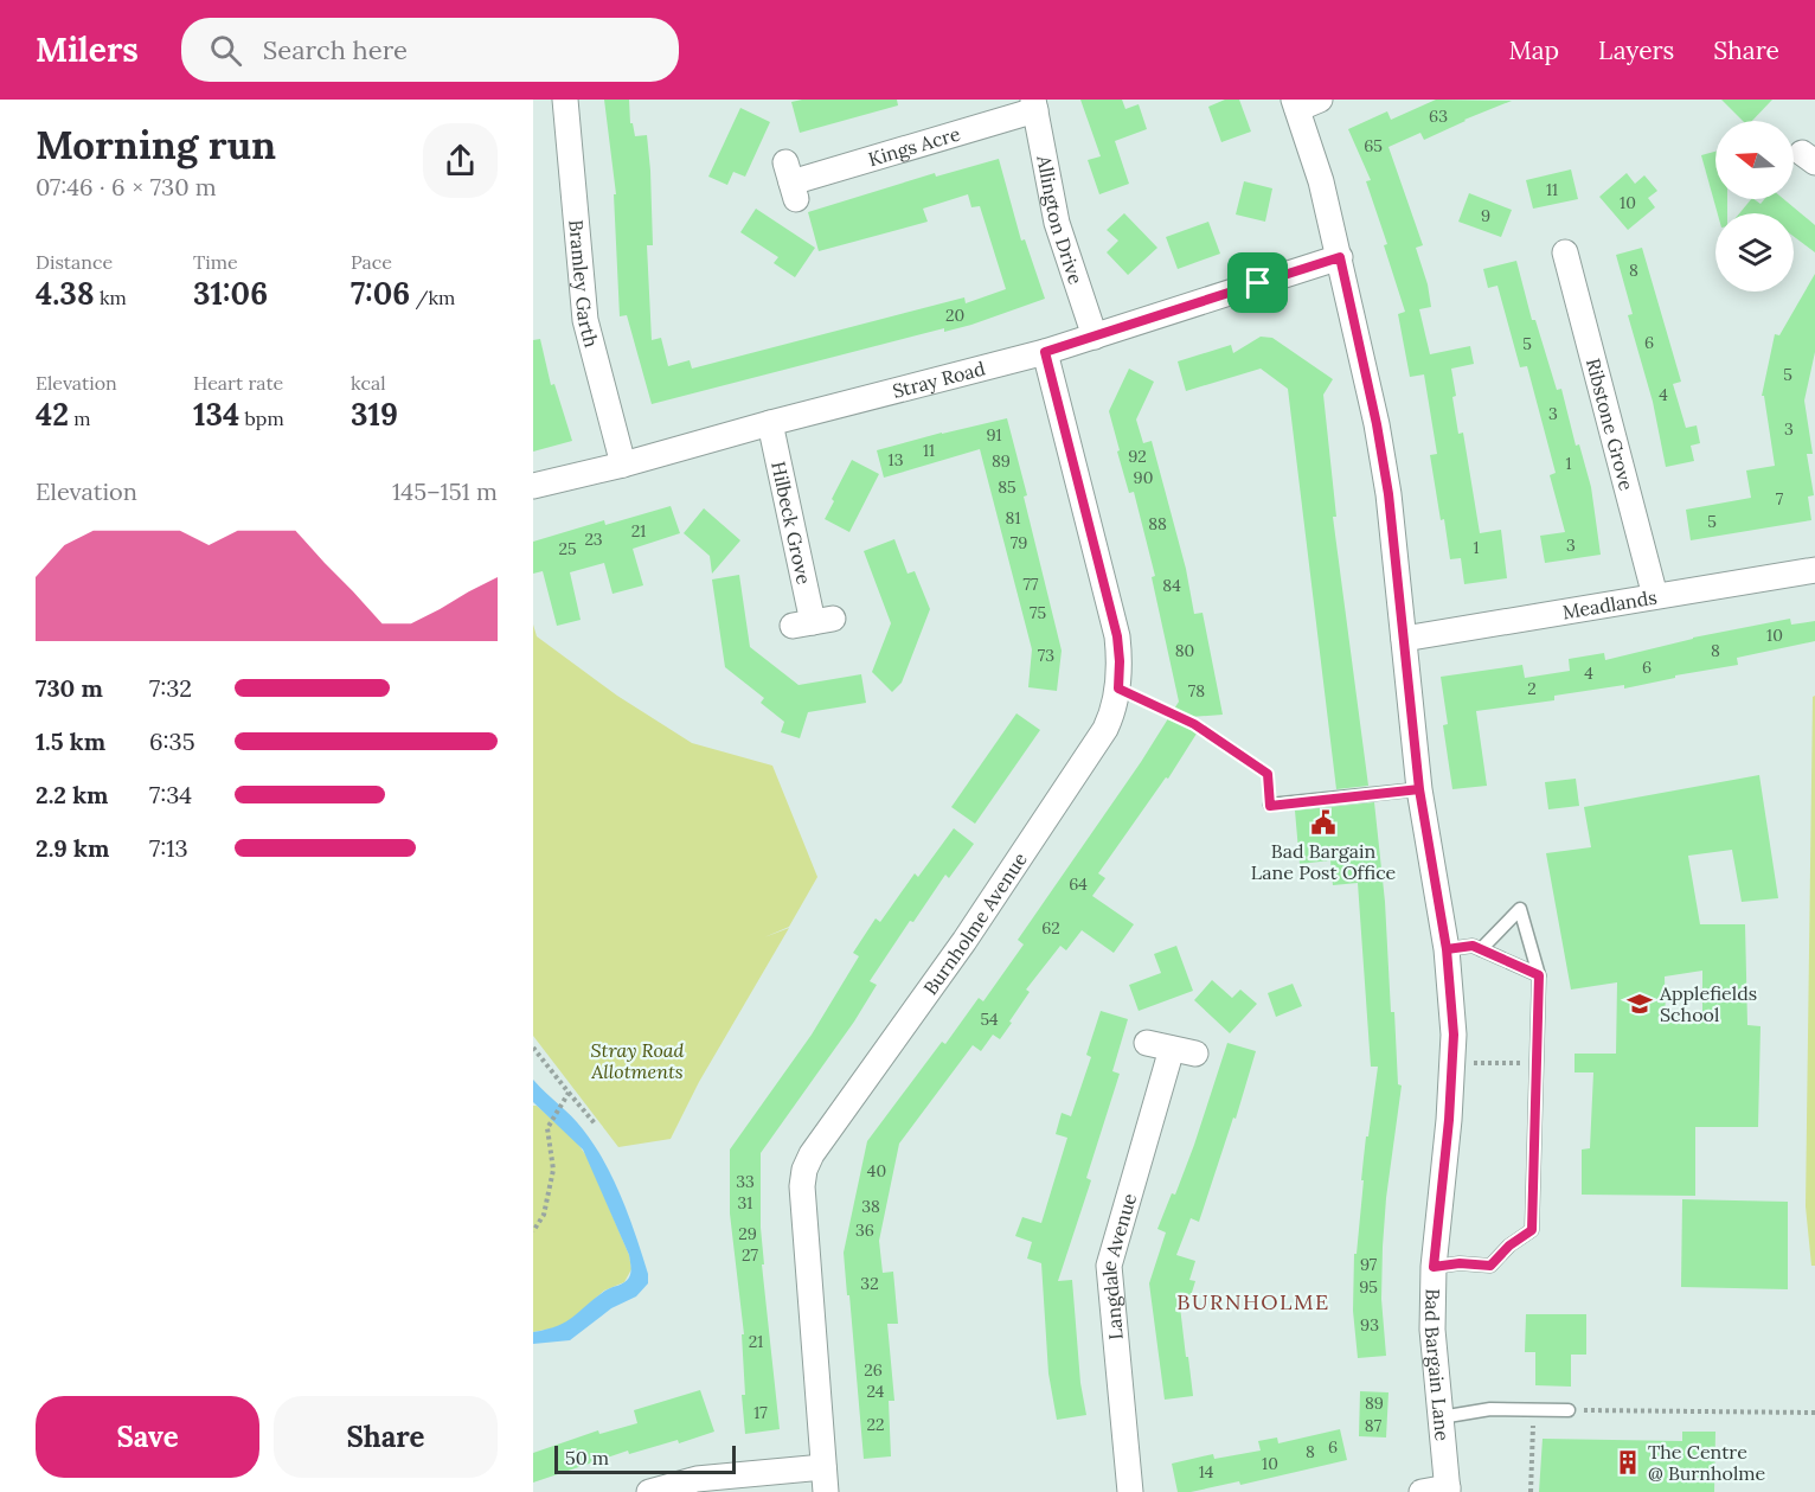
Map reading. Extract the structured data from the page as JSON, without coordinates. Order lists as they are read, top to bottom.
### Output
{
  "streets": {
    "street": [
      "Kings Acre",
      "Allington Drive",
      "Bramley Garth",
      "Stray Road",
      "Ribstone Grove",
      "Hilbeck Grove",
      "Meadlands",
      "Burnholme Avenue",
      "Langdale Avenue",
      "Bad Bargain Lane"
    ]
  },
  "crossings": [
    ["Kings Acre", "Allington Drive"],
    ["Allington Drive", "Stray Road"],
    ["Bramley Garth", "Stray Road"],
    ["Stray Road", "Hilbeck Grove"],
    ["Stray Road", "Burnholme Avenue"],
    ["Stray Road", "Bad Bargain Lane"],
    ["Ribstone Grove", "Meadlands"],
    ["Meadlands", "Bad Bargain Lane"]
  ],
  "districts": ["BURNHOLME"],
  "parks": ["Stray Road Allotments"],
  "places": {
    "public building": ["Bad Bargain Lane Post Office"],
    "school or university": ["Applefields School"],
    "building": ["The Centre @ Burnholme"]
  },
  "house_numbers": [
    "63",
    "65",
    "11",
    "10",
    "9",
    "8",
    "20",
    "6",
    "5",
    "5",
    "4",
    "3",
    "3",
    "91",
    "11",
    "92",
    "13",
    "89",
    "1",
    "90",
    "85",
    "7",
    "81",
    "5",
    "88",
    "21",
    "23",
    "79",
    "3",
    "1",
    "25",
    "77",
    "84",
    "75",
    "10",
    "80",
    "8",
    "73",
    "6",
    "4",
    "2",
    "78",
    "64",
    "62",
    "54",
    "40",
    "33",
    "31",
    "38",
    "36",
    "29",
    "27",
    "97",
    "32",
    "95",
    "93",
    "21",
    "26",
    "24",
    "89",
    "17",
    "22",
    "87",
    "6",
    "8",
    "10",
    "14"
  ],
  "scale_bar": "50 m",
  "north": "left",
  "page": {
    "header": "Milers",
    "search": "Search here",
    "nav": ["Map", "Layers", "Share"],
    "heading": ["Morning run", "07:46 · 6 × 730 m"],
    "stats": [
      ["Distance", "4.38 km"],
      ["Time", "31:06"],
      ["Pace", "7:06 /km"],
      ["Elevation", "42 m"],
      ["Heart rate", "134 bpm"],
      ["kcal", "319"]
    ],
    "chart": ["Elevation", "145–151 m"],
    "list": [
      {
        "name": "730 m",
        "note": "7:32"
      },
      {
        "name": "1.5 km",
        "note": "6:35"
      },
      {
        "name": "2.2 km",
        "note": "7:34"
      },
      {
        "name": "2.9 km",
        "note": "7:13"
      }
    ],
    "buttons": ["Save", "Share"],
    "scale": "50 m"
  }
}
